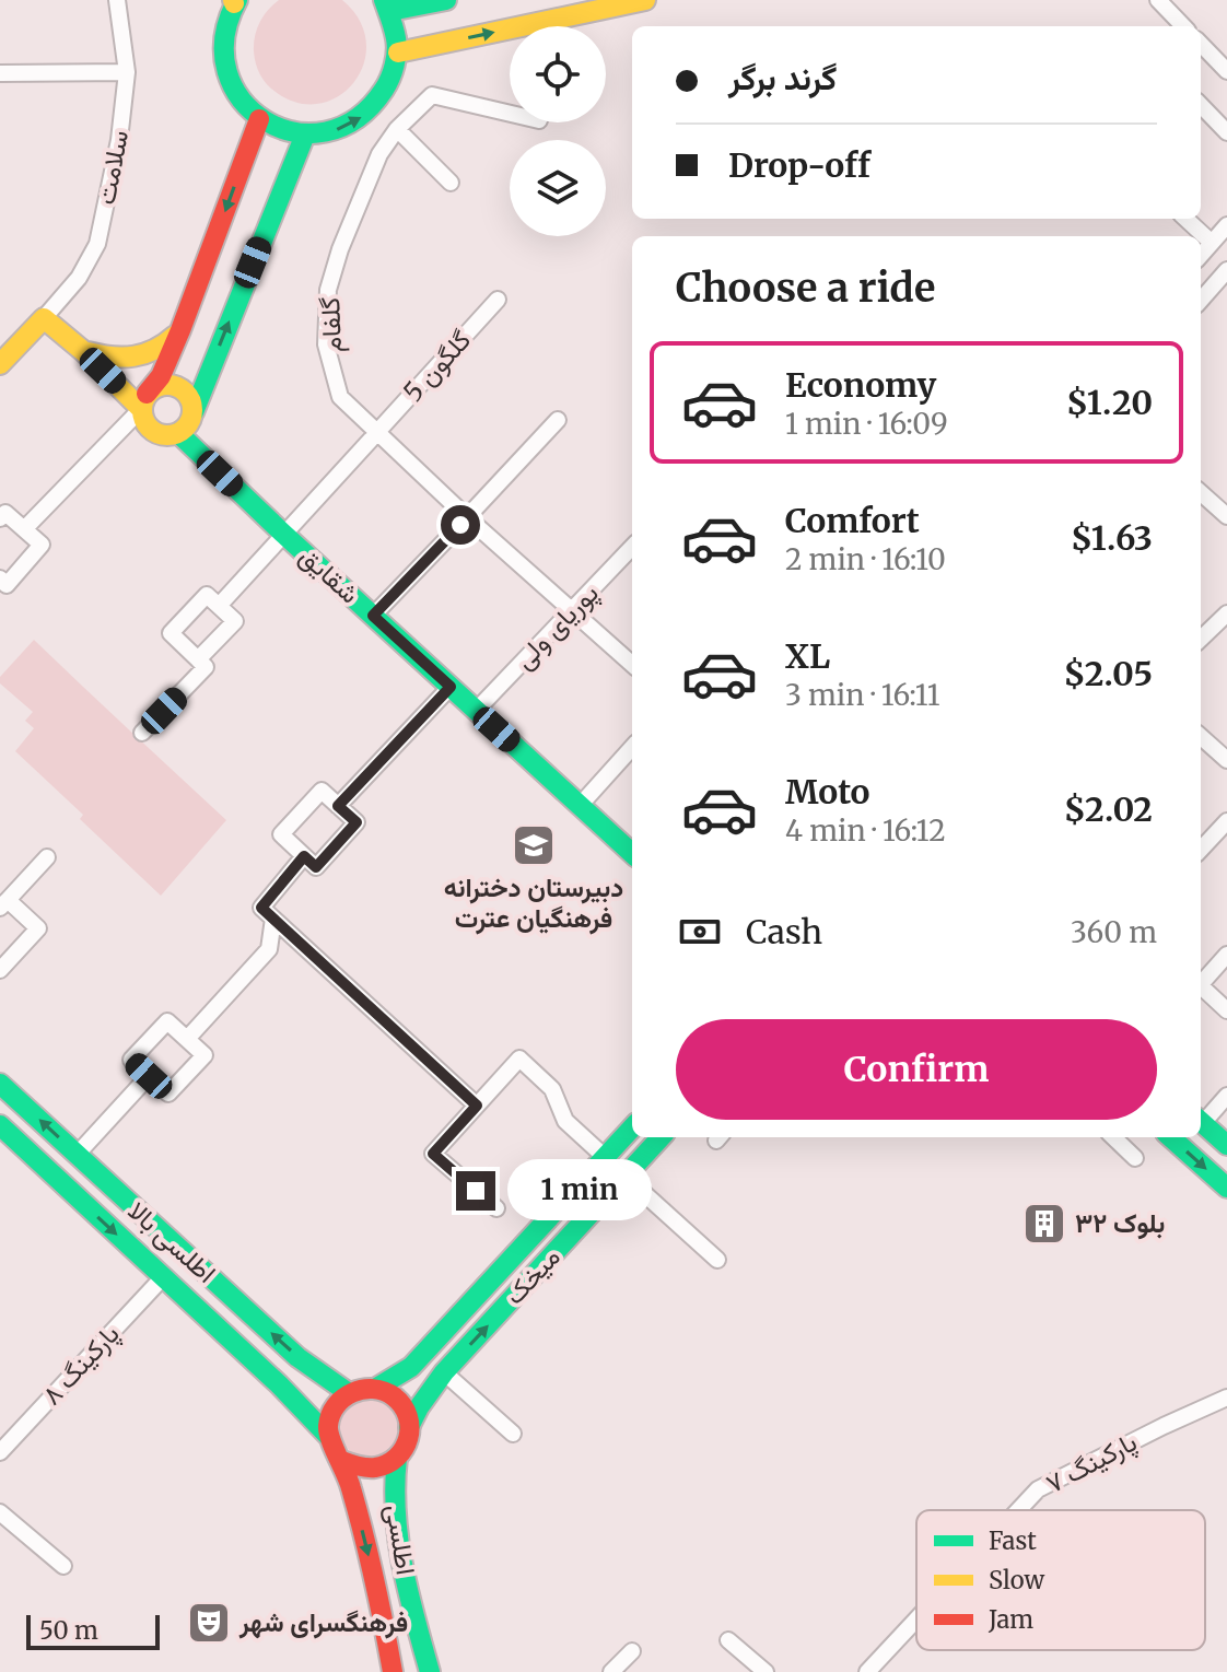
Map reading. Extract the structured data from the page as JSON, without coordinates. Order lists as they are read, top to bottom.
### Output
{
  "streets": {
    "street": [
      "سلامت",
      "گلفام",
      "گلگون 5",
      "شقایق",
      "پوریای ولی",
      "اطلسی بالا",
      "میخک",
      "پارکینگ ۸",
      "پارکینگ ۷",
      "اطلسی"
    ]
  },
  "crossings": [
    ["گلفام", "گلگون 5"],
    ["گلفام", "پوریای ولی"],
    ["گلگون 5", "شقایق"],
    ["شقایق", "پوریای ولی"],
    ["اطلسی بالا", "میخک"],
    ["اطلسی بالا", "پارکینگ ۸"],
    ["اطلسی بالا", "اطلسی"],
    ["میخک", "اطلسی"]
  ],
  "places": {
    "school or university": ["دبیرستان دخترانه فرهنگیان عترت"],
    "building": ["بلوک ۳۲"],
    "theatre": ["فرهنگسرای شهر"]
  },
  "legend": ["Fast", "Slow", "Jam"],
  "scale_bar": "50 m",
  "page": {
    "banner": ["گرند برگر", "Drop-off"],
    "heading": "Choose a ride",
    "list": [
      {
        "name": "Economy",
        "note": "1 min · 16:09",
        "value": "$1.20"
      },
      {
        "name": "Comfort",
        "note": "2 min · 16:10",
        "value": "$1.63"
      },
      {
        "name": "XL",
        "note": "3 min · 16:11",
        "value": "$2.05"
      },
      {
        "name": "Moto",
        "note": "4 min · 16:12",
        "value": "$2.02"
      }
    ],
    "pay": ["Cash", "360 m"],
    "buttons": "Confirm",
    "bubble": "1 min",
    "scale": "50 m"
  }
}
